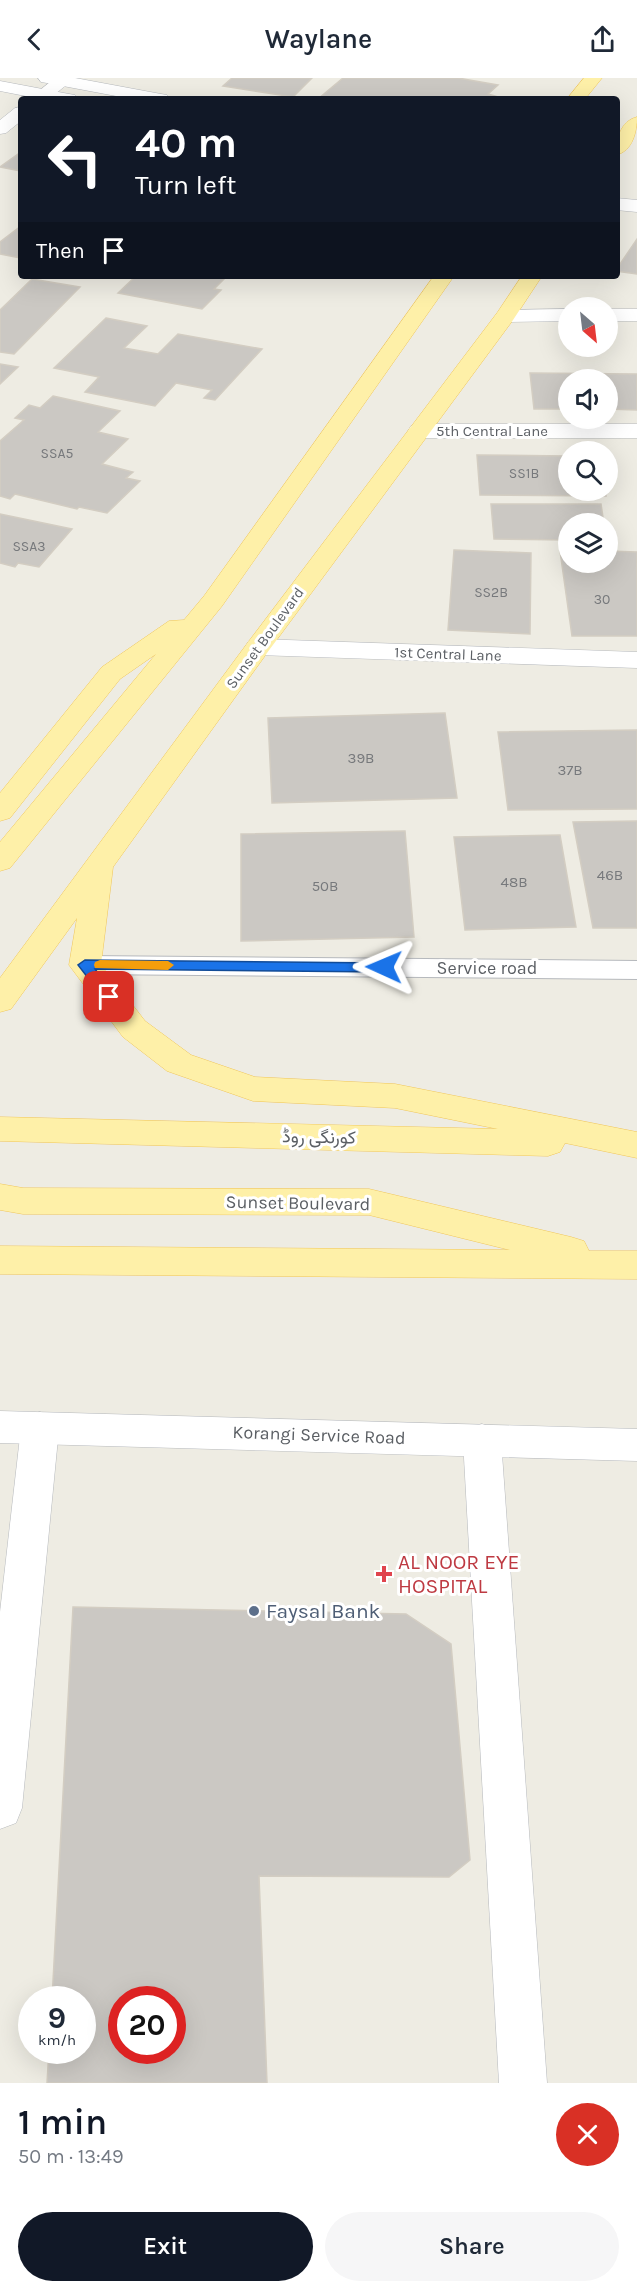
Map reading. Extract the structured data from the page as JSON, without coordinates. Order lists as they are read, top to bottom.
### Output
{
  "streets": {
    "main road": ["Sunset Boulevard", "کورنگی روڈ"],
    "street": ["5th Central Lane", "1st Central Lane", "Korangi Service Road"],
    "lane": ["Service road"]
  },
  "crossings": [
    ["5th Central Lane", "Sunset Boulevard"],
    ["Sunset Boulevard", "1st Central Lane"]
  ],
  "places": {
    "health": ["AL NOOR EYE HOSPITAL"],
    "other": ["Faysal Bank"]
  },
  "house_numbers": [
    "SSA5",
    "SS1B",
    "SSA3",
    "SS2B",
    "30",
    "39B",
    "37B",
    "46B",
    "48B",
    "50B"
  ],
  "north": "bottom right",
  "page": {
    "header": "Waylane",
    "turn": ["40 m", "Turn left"],
    "then": "Then",
    "speed": "9 km/h",
    "limit": "20",
    "heading": ["1 min", "50 m · 13:49"],
    "buttons": ["Exit", "Share"]
  }
}
